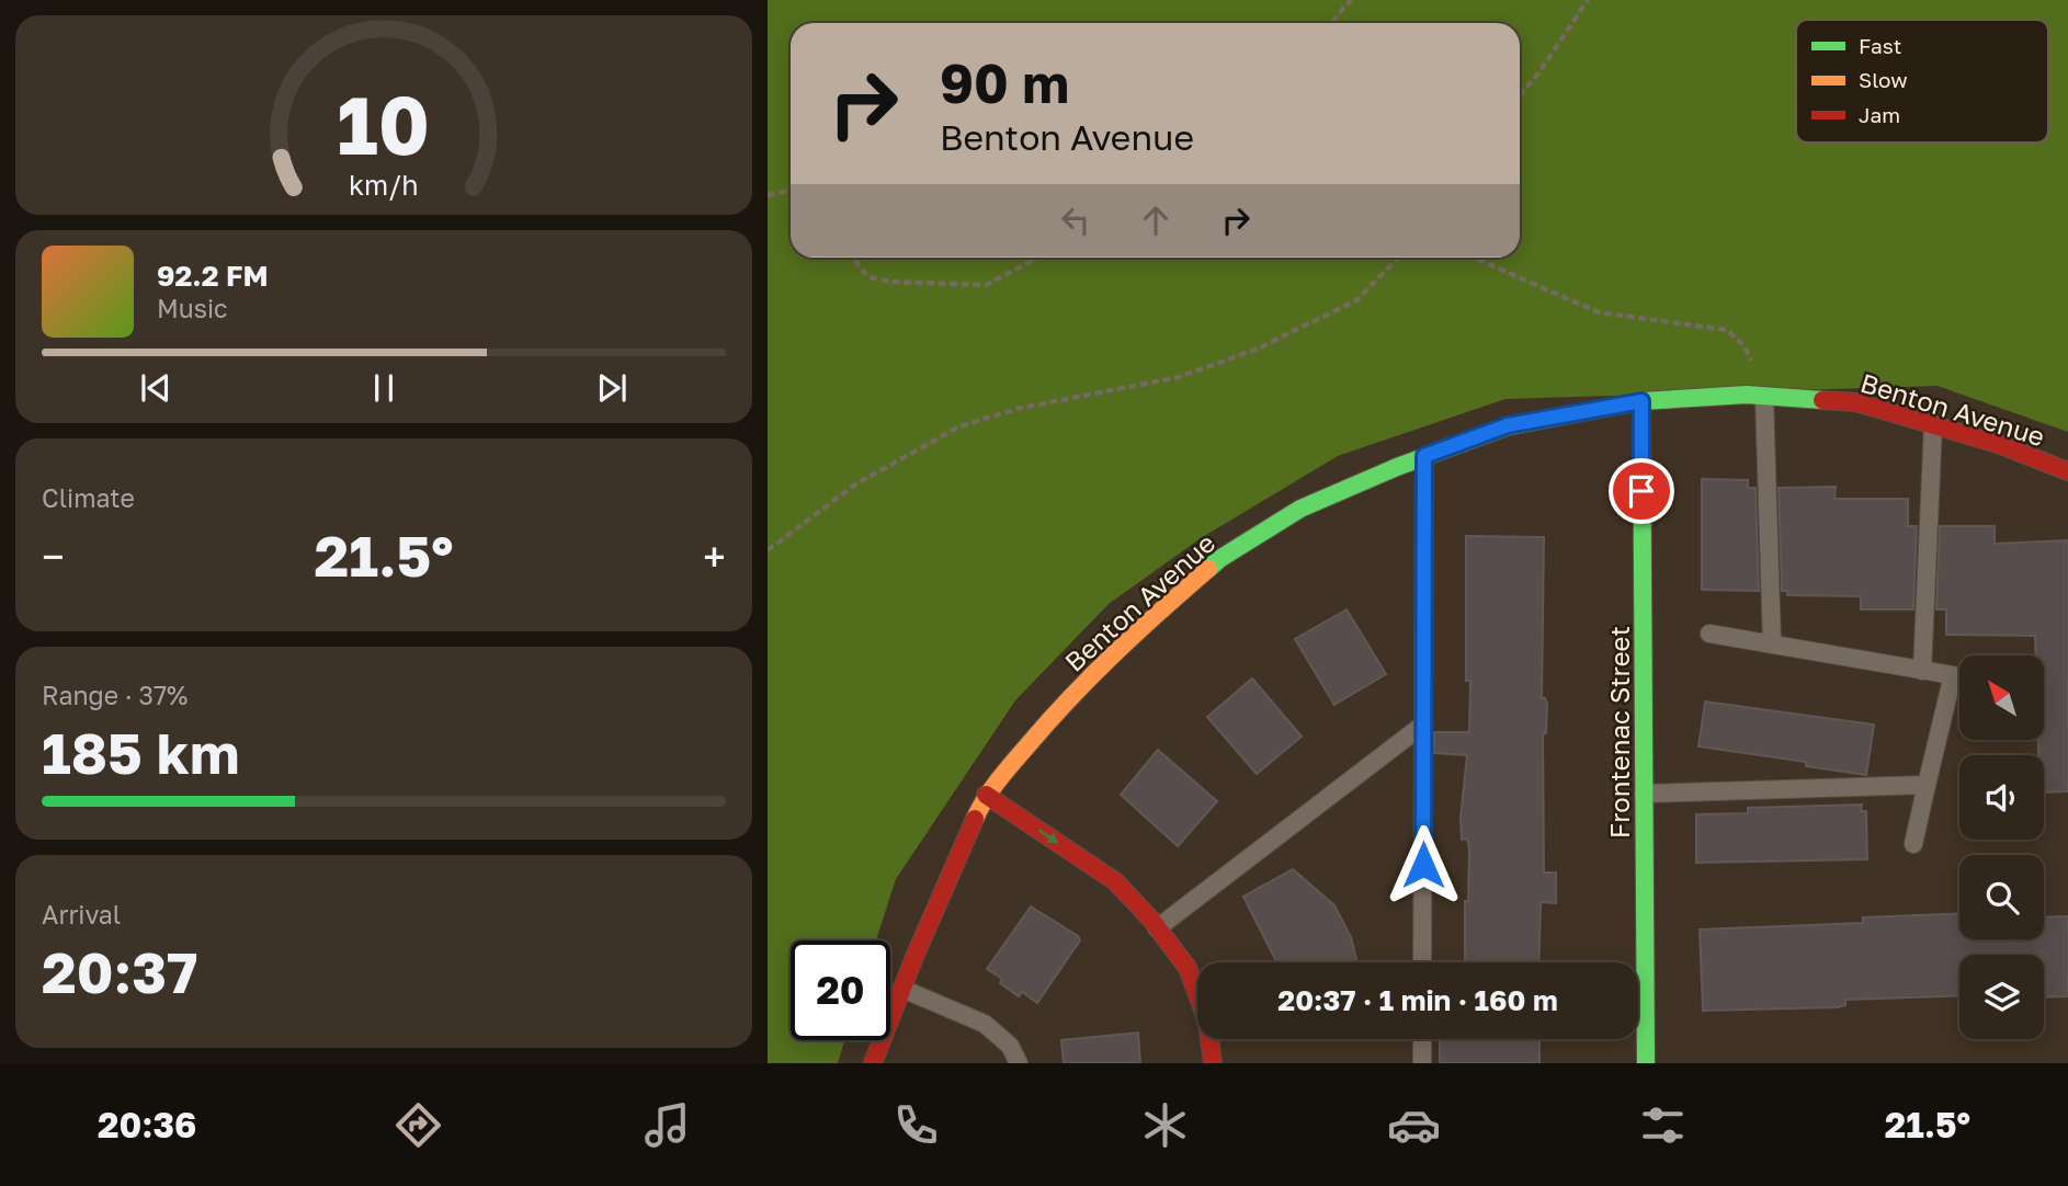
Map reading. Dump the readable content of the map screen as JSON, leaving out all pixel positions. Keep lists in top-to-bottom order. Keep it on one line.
{"streets":{"street":["Benton Avenue","Frontenac Street"]},"crossings":[["Benton Avenue","Frontenac Street"]],"legend":["Fast","Slow","Jam"],"north":"top left","page":{"turn":["90 m","Benton Avenue"],"song":["92.2 FM","Music"],"tile":["Climate",["Range · 37%","185 km"],["Arrival","20:37"]],"heat":["−","21.5°","+"],"limit":"20","trip":"20:37 · 1 min · 160 m","tabs":["20:36","21.5°"],"gauge":["10","km/h"]}}
